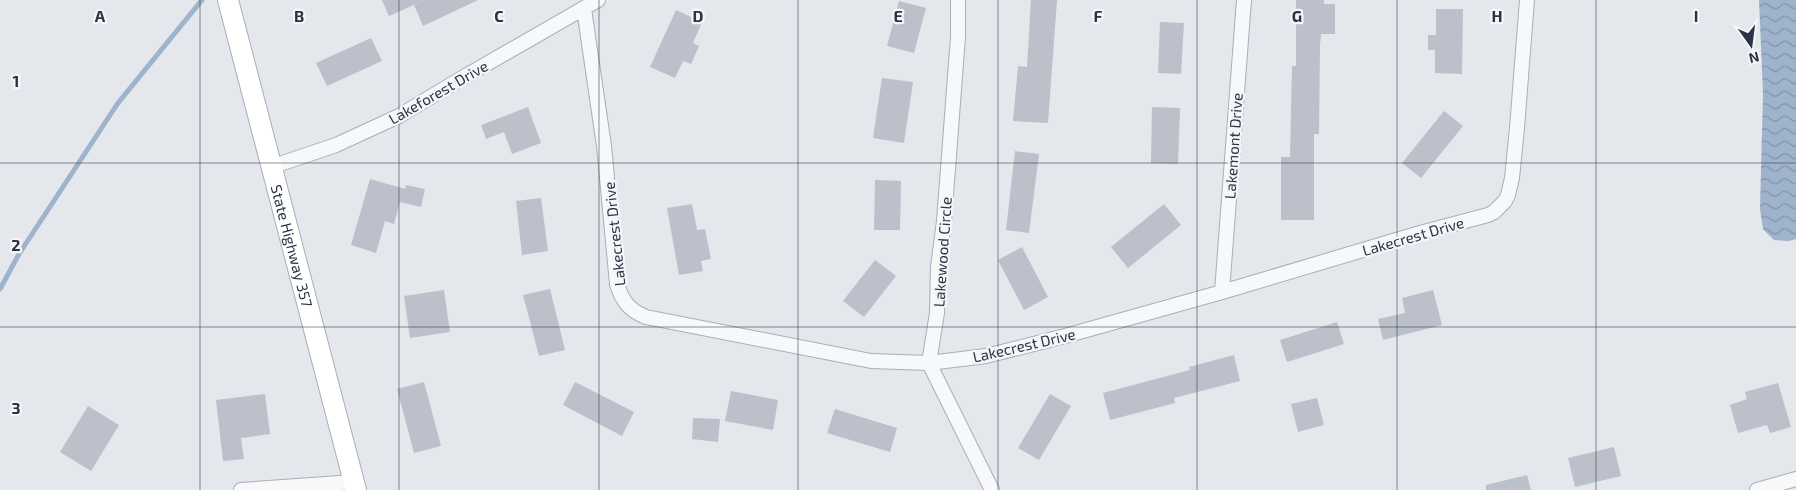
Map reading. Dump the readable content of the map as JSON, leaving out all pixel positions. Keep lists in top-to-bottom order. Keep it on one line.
{"streets":{"main road":["State Highway 357"],"street":["Lakeforest Drive","Lakemont Drive","Lakecrest Drive","Lakewood Circle"]},"crossings":[["Lakeforest Drive","Lakecrest Drive"],["Lakeforest Drive","State Highway 357"],["Lakemont Drive","Lakecrest Drive"],["Lakecrest Drive","Lakewood Circle"]],"north":"bottom","grid":{"columns":["A","B","C","D","E","F","G","H","I"],"rows":["1","2","3"]}}
